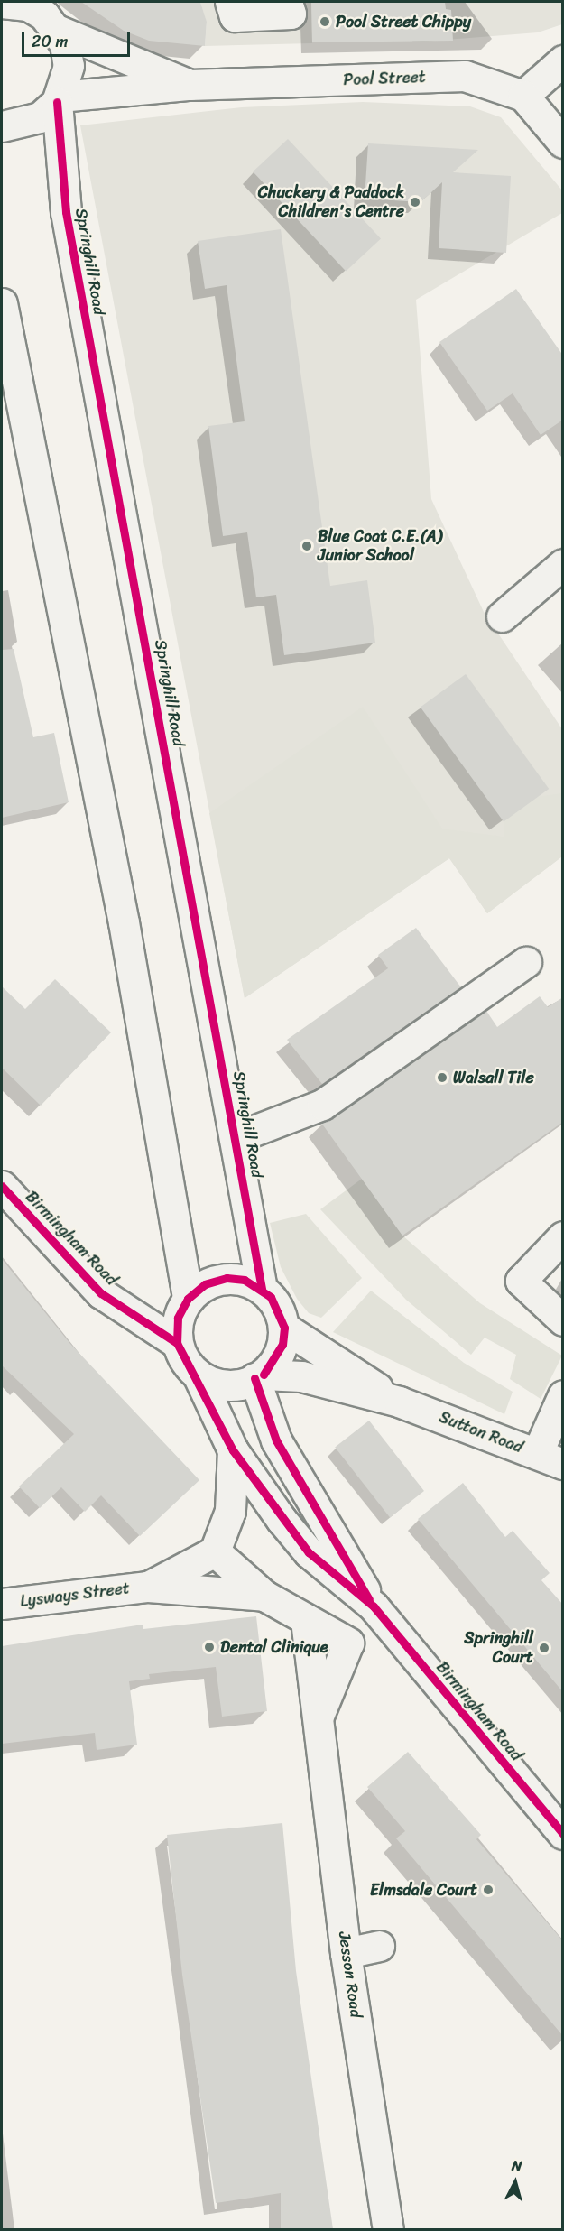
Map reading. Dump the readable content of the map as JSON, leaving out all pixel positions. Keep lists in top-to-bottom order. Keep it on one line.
{"streets":{"street":["Pool Street","Springhill Road","Birmingham Road","Sutton Road","Lysways Street","Jesson Road"]},"crossings":[["Pool Street","Springhill Road"],["Springhill Road","Birmingham Road"],["Springhill Road","Sutton Road"],["Birmingham Road","Sutton Road"],["Lysways Street","Jesson Road"]],"places":["Pool Street Chippy","Chuckery & Paddock Children's Centre","Blue Coat C.E.(A) Junior School","Walsall Tile","Dental Clinique","Springhill Court","Elmsdale Court"],"scale_bar":"20 m","north":"top"}
